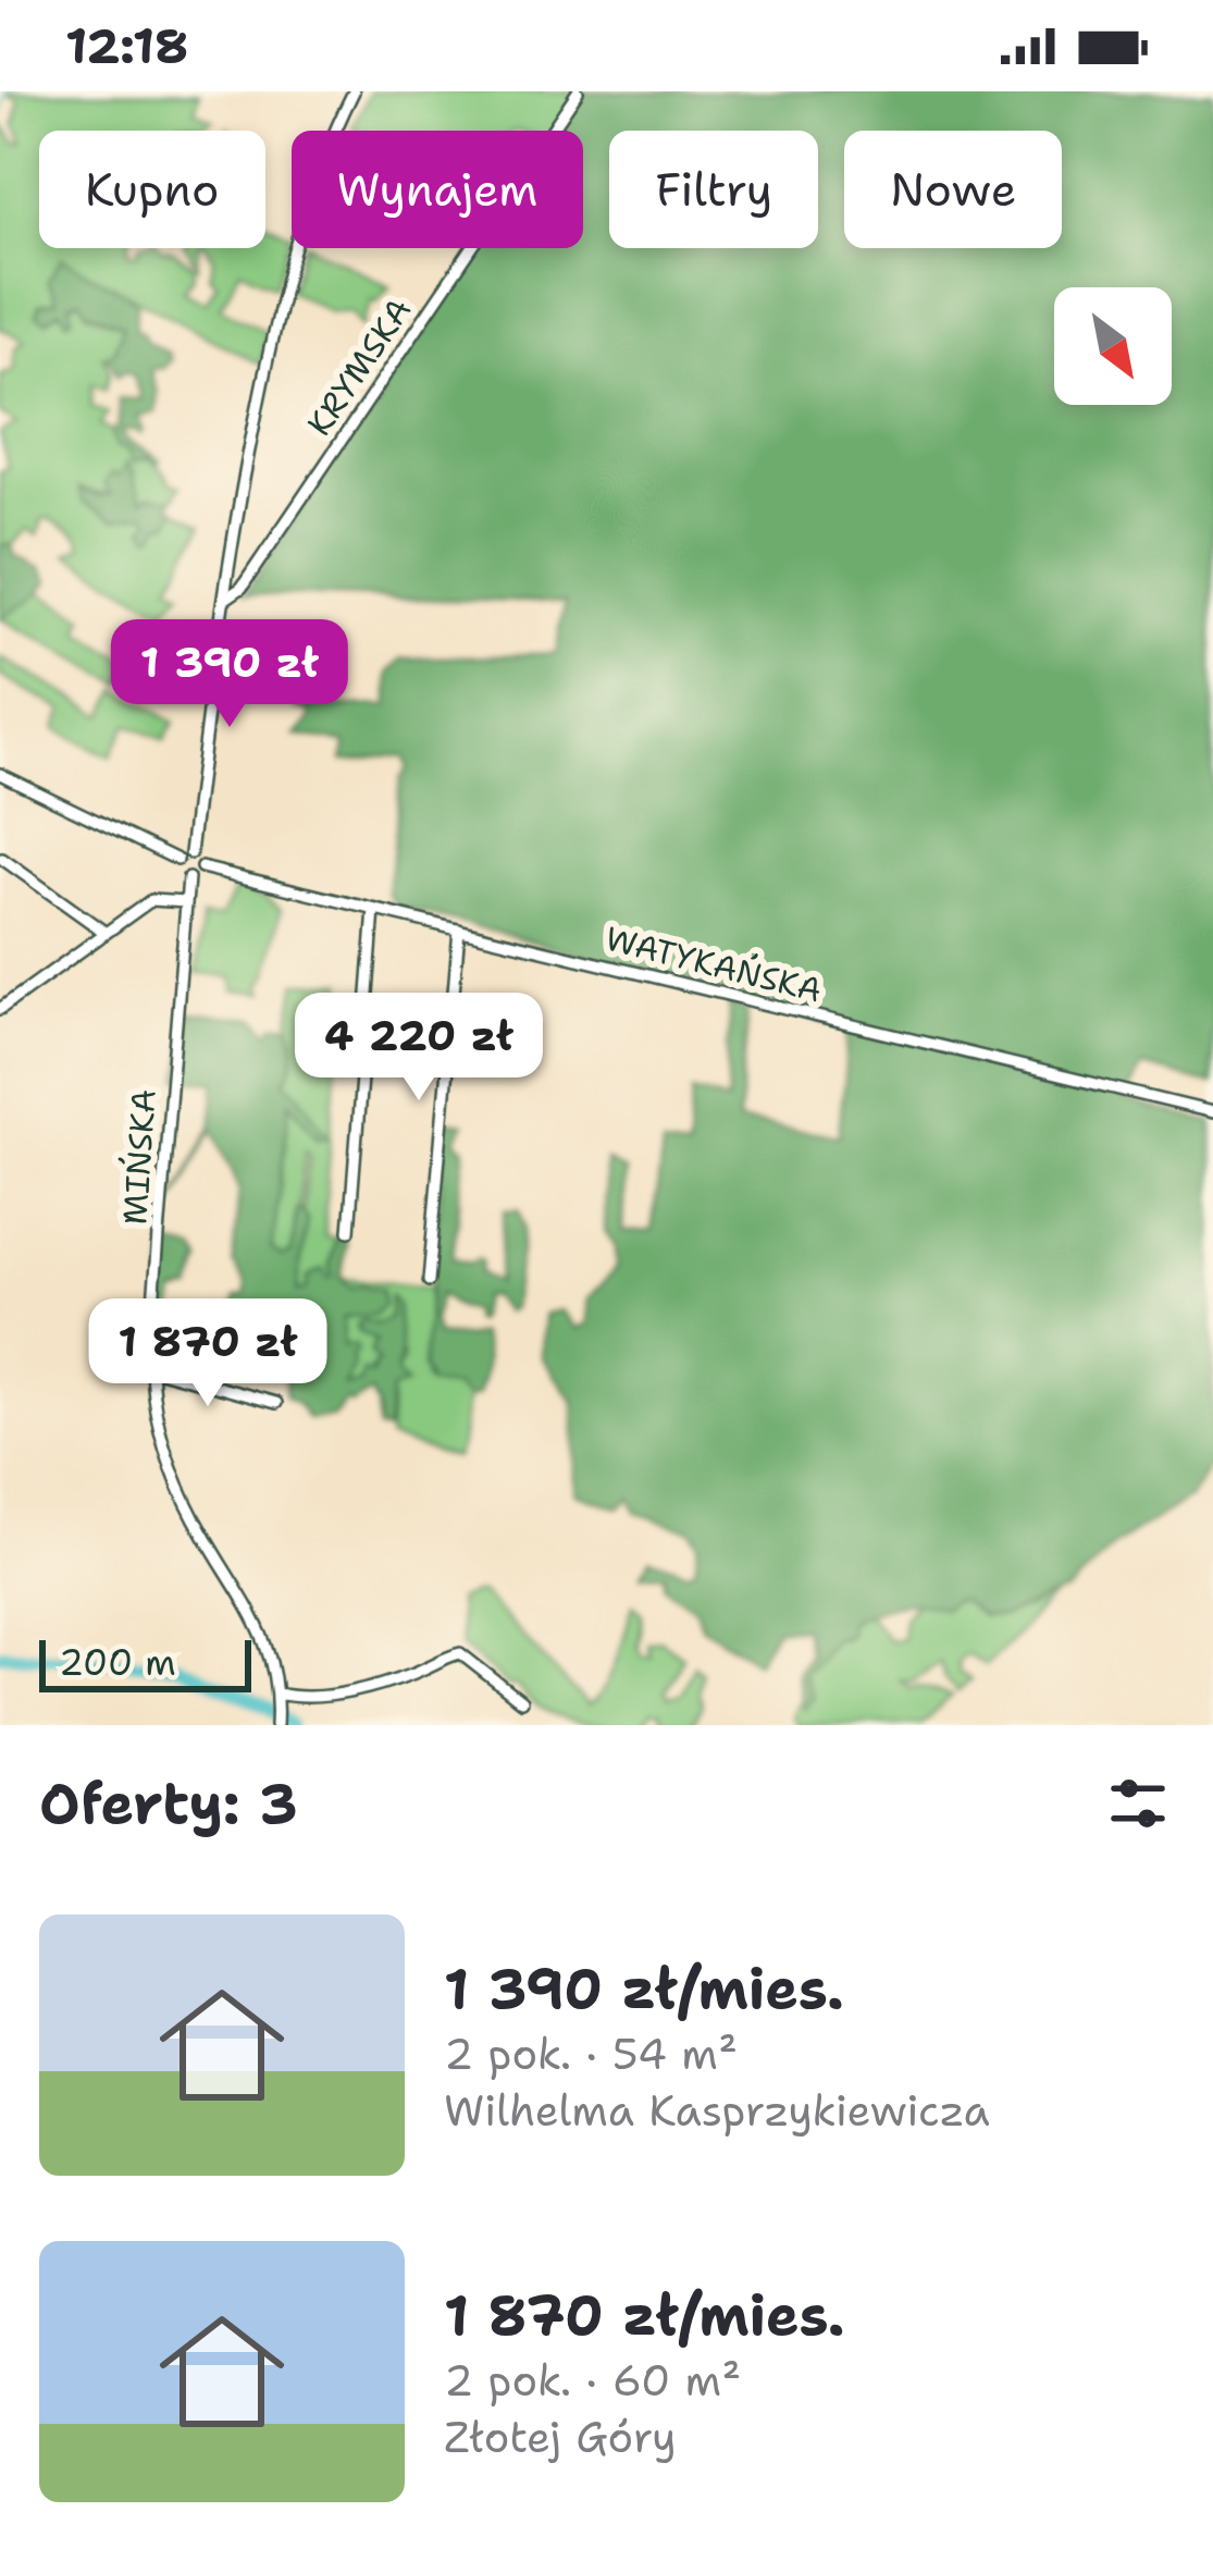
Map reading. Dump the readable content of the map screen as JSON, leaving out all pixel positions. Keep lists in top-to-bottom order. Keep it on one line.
{"streets":{"street":["KRYMSKA","WATYKAŃSKA","MIŃSKA"]},"crossings":[["WATYKAŃSKA","MIŃSKA"]],"scale_bar":"200 m","north":"bottom right","page":{"status":"12:18","chip":["Kupno","Wynajem","Filtry","Nowe"],"price":["1 390 zł","4 220 zł","1 870 zł"],"scale":"200 m","heading":"Oferty: 3","list":[{"name":"1 390 zł/mies.","note":"2 pok. · 54 m² · Wilhelma Kasprzykiewicza"},{"name":"1 870 zł/mies.","note":"2 pok. · 60 m² · Złotej Góry"}]}}
